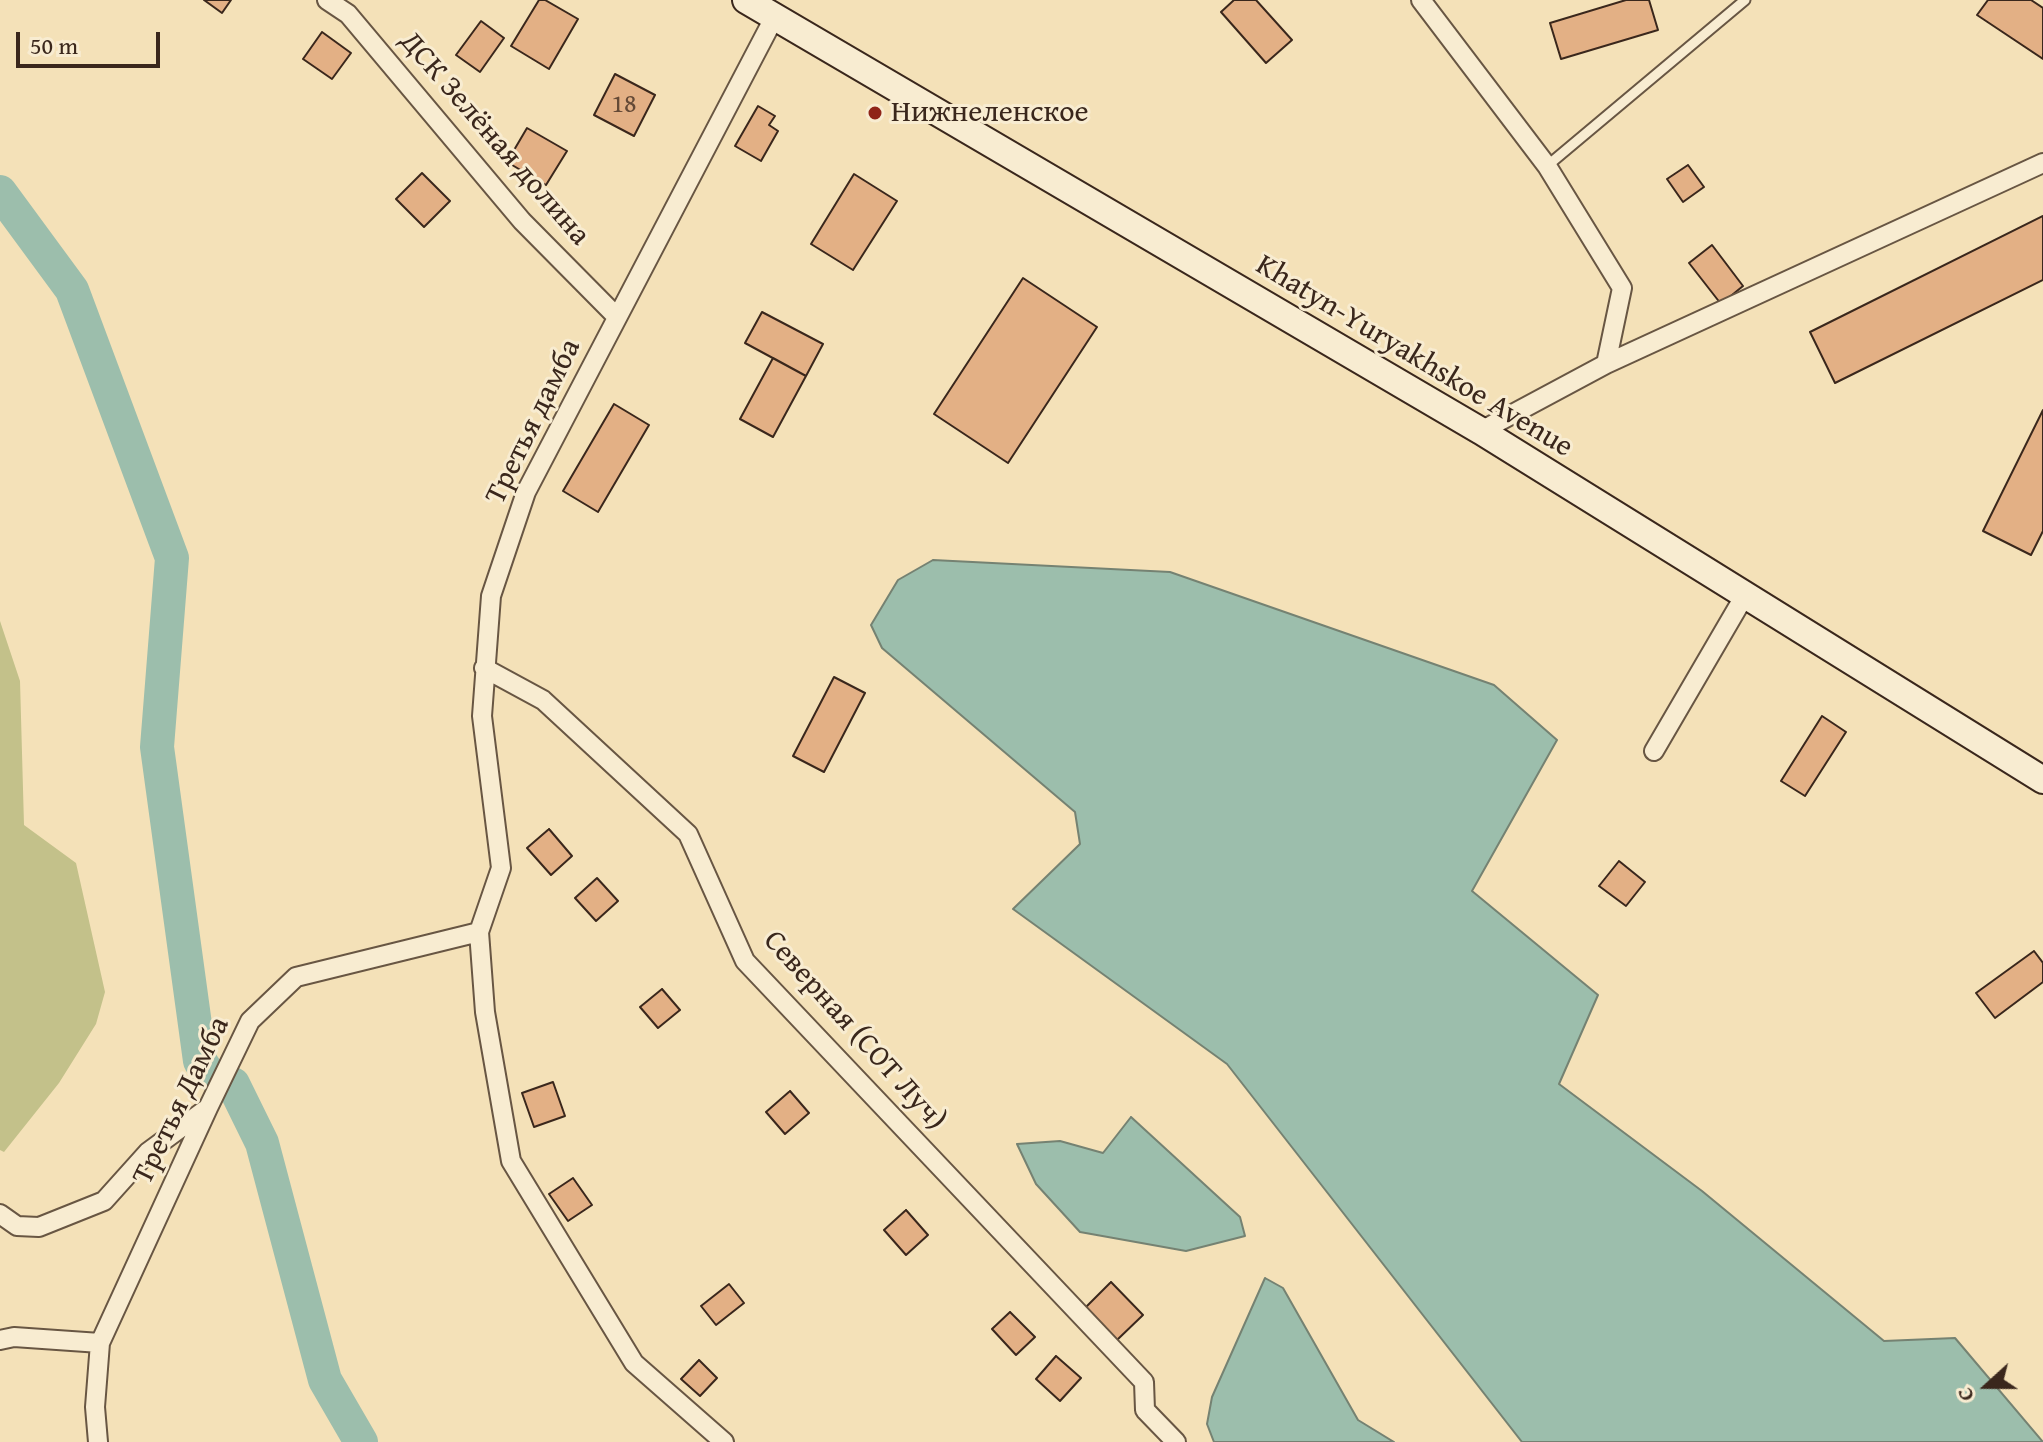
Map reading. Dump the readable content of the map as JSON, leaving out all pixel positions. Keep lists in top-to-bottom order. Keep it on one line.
{"streets":{"main road":["Khatyn-Yuryakhskoe Avenue"],"street":["ДСК Зелёная долина","Третья дамба","Северная (СОТ Луч)","Третья Дамба"]},"crossings":[["ДСК Зелёная долина","Третья дамба"],["Khatyn-Yuryakhskoe Avenue","Третья дамба"],["Третья дамба","Северная (СОТ Луч)"],["Третья дамба","Третья Дамба"]],"places":["Нижнеленское"],"house_numbers":["18"],"scale_bar":"50 m","north":"left"}
